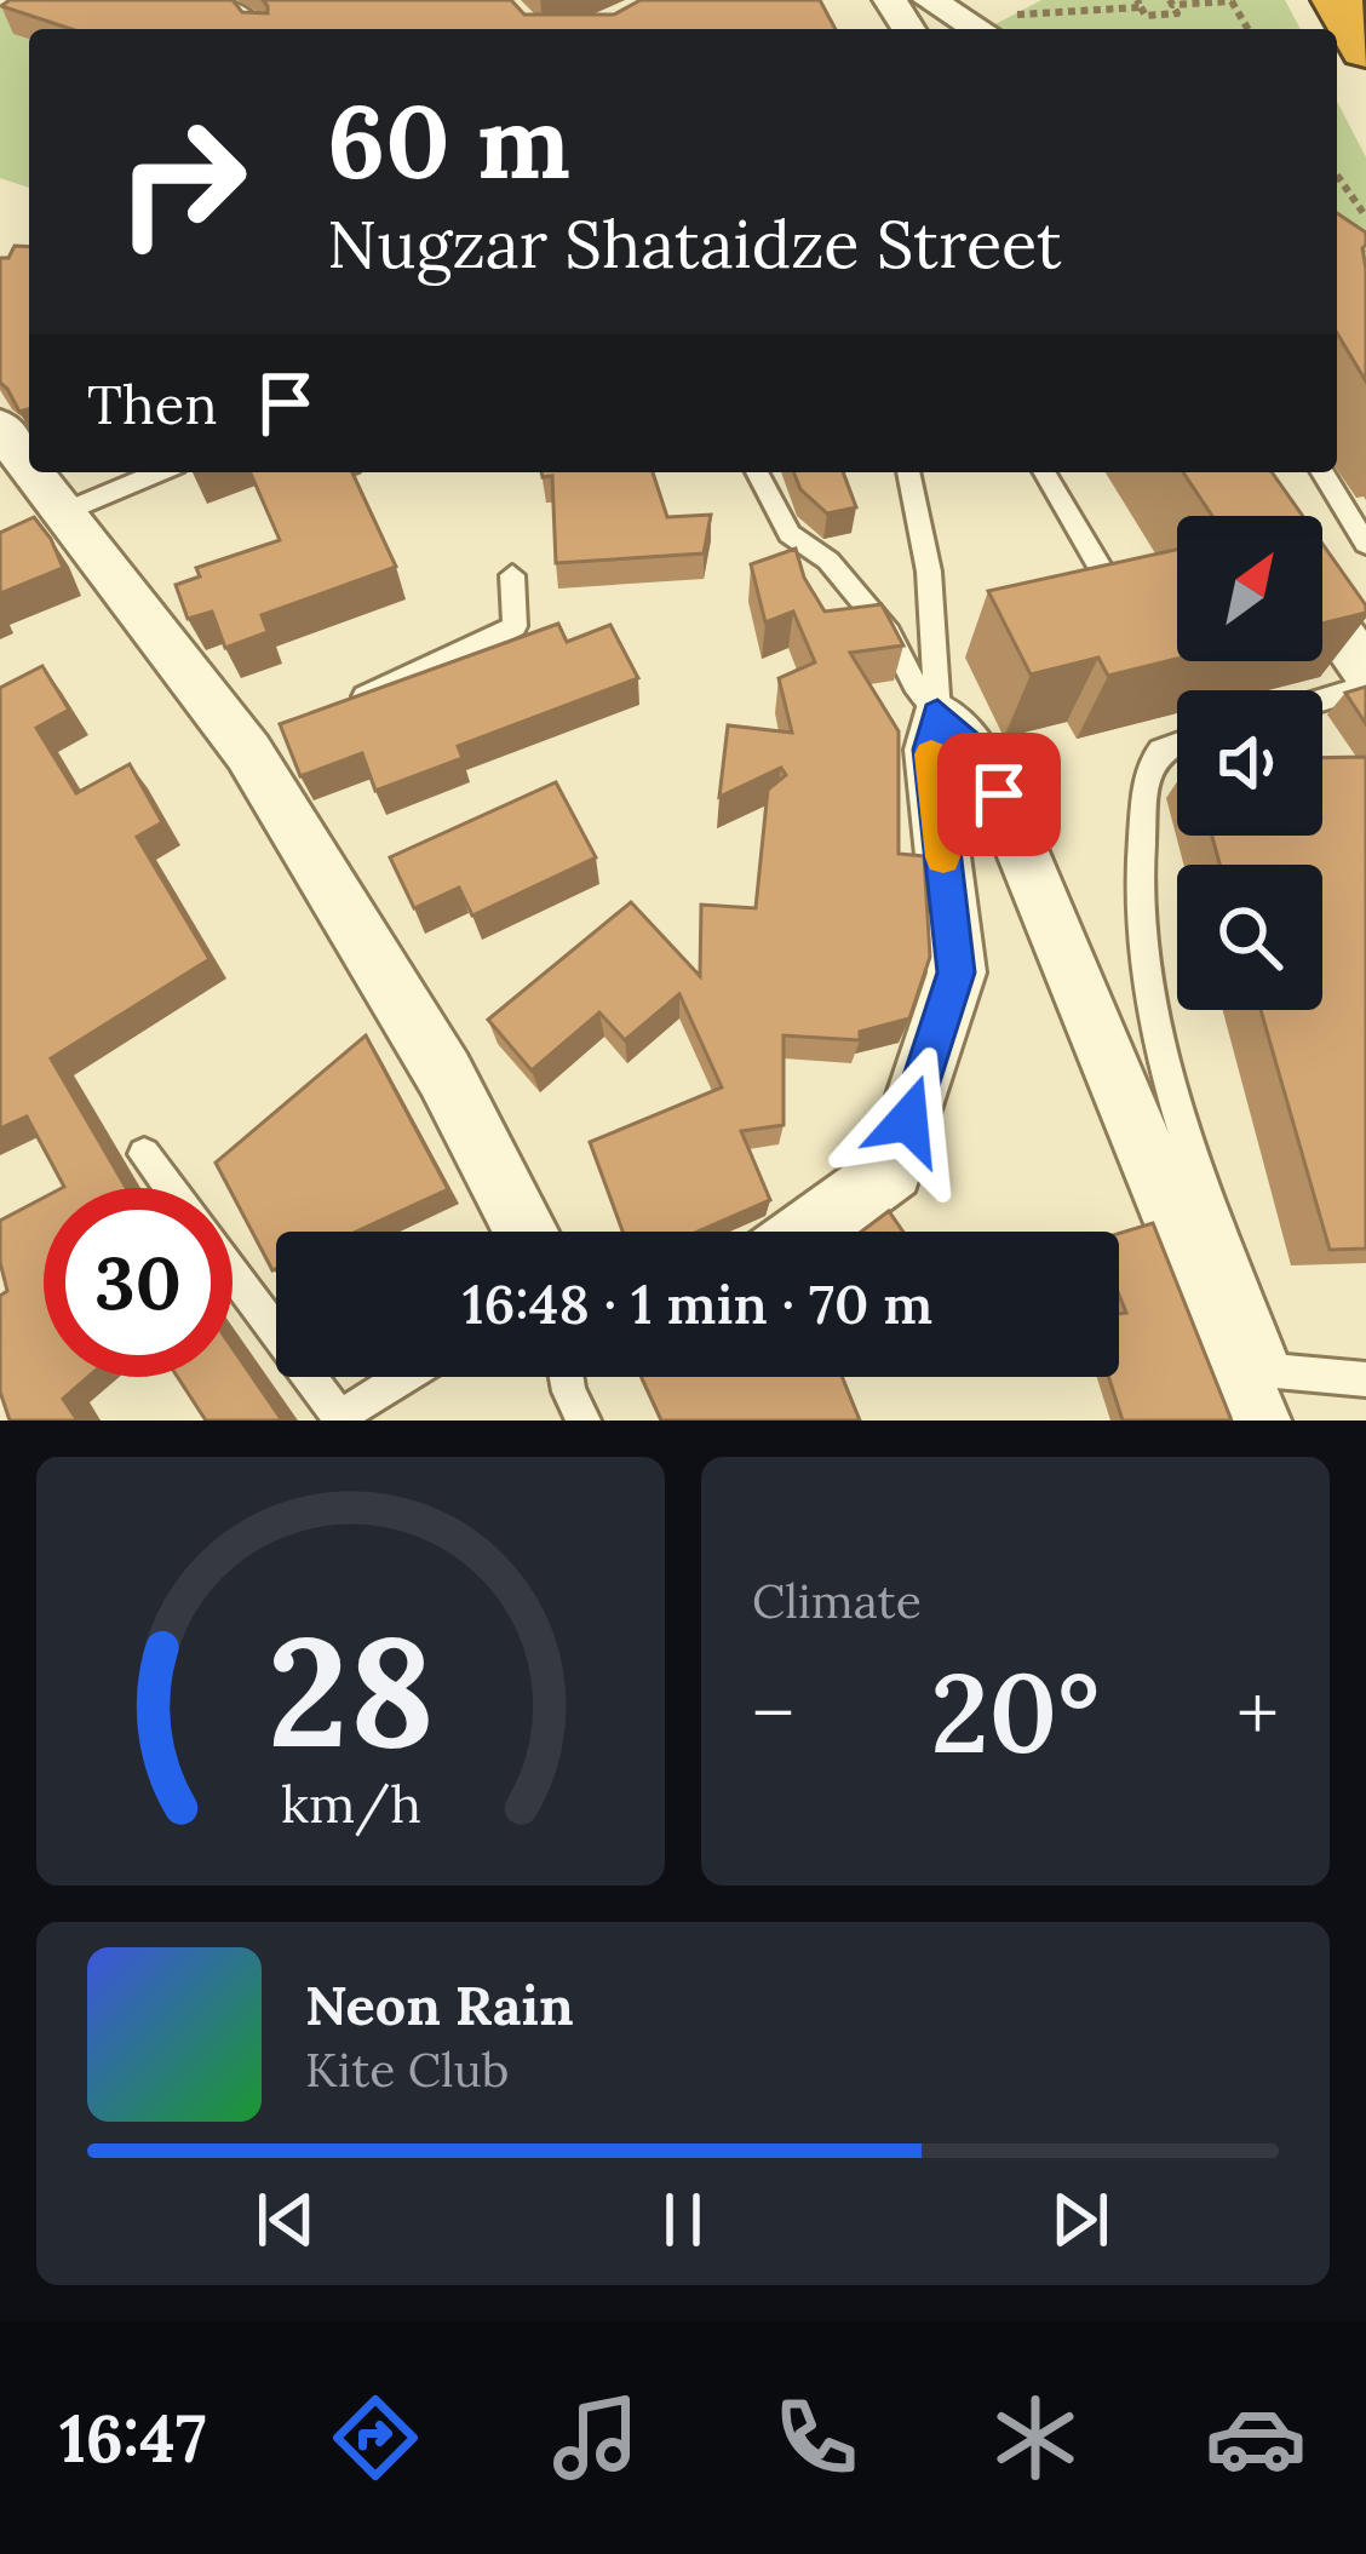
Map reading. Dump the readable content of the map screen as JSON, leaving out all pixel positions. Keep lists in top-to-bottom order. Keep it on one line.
{"north":"top right","page":{"turn":["60 m","Nugzar Shataidze Street"],"then":"Then","limit":"30","trip":"16:48 · 1 min · 70 m","tile":"Climate","heat":["−","20°","+"],"song":["Neon Rain","Kite Club"],"tabs":"16:47","gauge":["28","km/h"]}}
